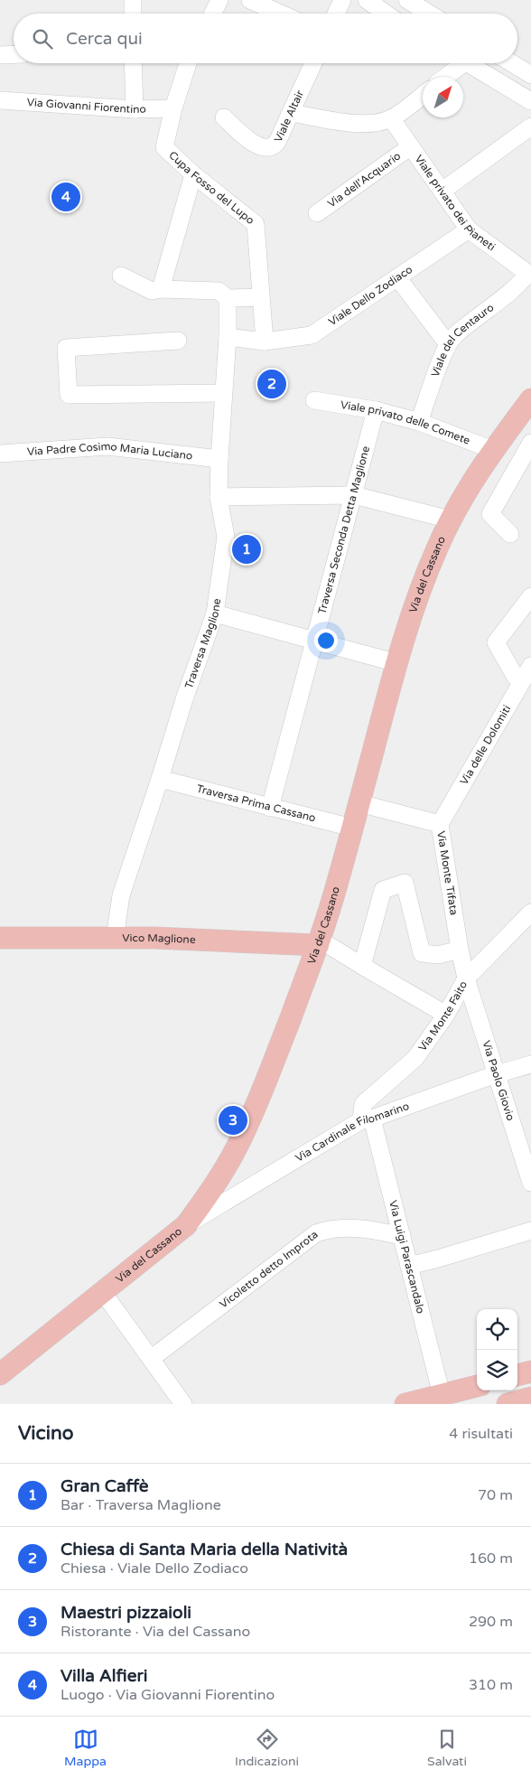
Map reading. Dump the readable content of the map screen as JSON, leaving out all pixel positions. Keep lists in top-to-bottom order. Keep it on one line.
{"streets":{"main road":["Via del Cassano","Vico Maglione"],"street":["Via Giovanni Fiorentino","Viale Altair","Via dell'Acquario","Cupa Fosso del Lupo","Viale privato dei Pianeti","Viale Dello Zodiaco","Viale del Centauro","Viale privato delle Comete","Via Padre Cosimo Maria Luciano","Traversa Seconda Detta Maglione","Traversa Maglione","Via delle Dolomiti","Traversa Prima Cassano","Via Monte Tifata","Via Monte Faito","Via Paolo Giovio","Via Cardinale Filomarino","Via Luigi Parascandalo","Vicoletto detto Improta"]},"crossings":[["Via Giovanni Fiorentino","Cupa Fosso del Lupo"],["Via dell'Acquario","Viale privato dei Pianeti"],["Cupa Fosso del Lupo","Viale Dello Zodiaco"],["Viale privato dei Pianeti","Viale Dello Zodiaco"],["Viale privato dei Pianeti","Viale del Centauro"],["Viale Dello Zodiaco","Traversa Maglione"],["Viale del Centauro","Viale privato delle Comete"],["Viale privato delle Comete","Traversa Seconda Detta Maglione"],["Viale privato delle Comete","Via del Cassano"],["Via Padre Cosimo Maria Luciano","Traversa Maglione"],["Traversa Seconda Detta Maglione","Traversa Prima Cassano"],["Via del Cassano","Traversa Prima Cassano"],["Via del Cassano","Via Monte Tifata"],["Via del Cassano","Vico Maglione"],["Via del Cassano","Via Cardinale Filomarino"],["Traversa Maglione","Traversa Prima Cassano"],["Traversa Maglione","Vico Maglione"],["Via delle Dolomiti","Via Monte Tifata"],["Via Monte Tifata","Via Monte Faito"],["Via Monte Tifata","Via Paolo Giovio"],["Via Monte Faito","Via Paolo Giovio"],["Via Monte Faito","Via Cardinale Filomarino"],["Via Monte Faito","Via Luigi Parascandalo"],["Via Paolo Giovio","Via Cardinale Filomarino"],["Via Cardinale Filomarino","Via Luigi Parascandalo"],["Via Luigi Parascandalo","Vicoletto detto Improta"]],"north":"top right","page":{"search":"Cerca qui","pins":["4","2","1","3"],"heading":["Vicino","4 risultati"],"list":[{"mark":"1","name":"Gran Caffè","note":"Bar · Traversa Maglione","value":"70 m"},{"mark":"2","name":"Chiesa di Santa Maria della Natività","note":"Chiesa · Viale Dello Zodiaco","value":"160 m"},{"mark":"3","name":"Maestri pizzaioli","note":"Ristorante · Via del Cassano","value":"290 m"},{"mark":"4","name":"Villa Alfieri","note":"Luogo · Via Giovanni Fiorentino","value":"310 m"}],"nav":["Mappa","Indicazioni","Salvati"]}}
